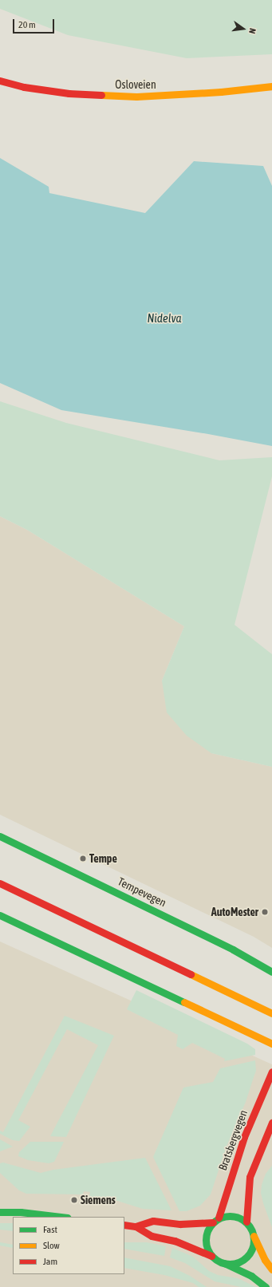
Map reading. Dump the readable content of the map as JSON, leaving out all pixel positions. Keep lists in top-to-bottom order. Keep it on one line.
{"streets":{"main road":["Osloveien","Tempevegen","Bratsbergvegen"]},"water":["Nidelva"],"places":["Tempe","AutoMester","Siemens"],"legend":["Fast","Slow","Jam"],"scale_bar":"20 m","north":"right"}
